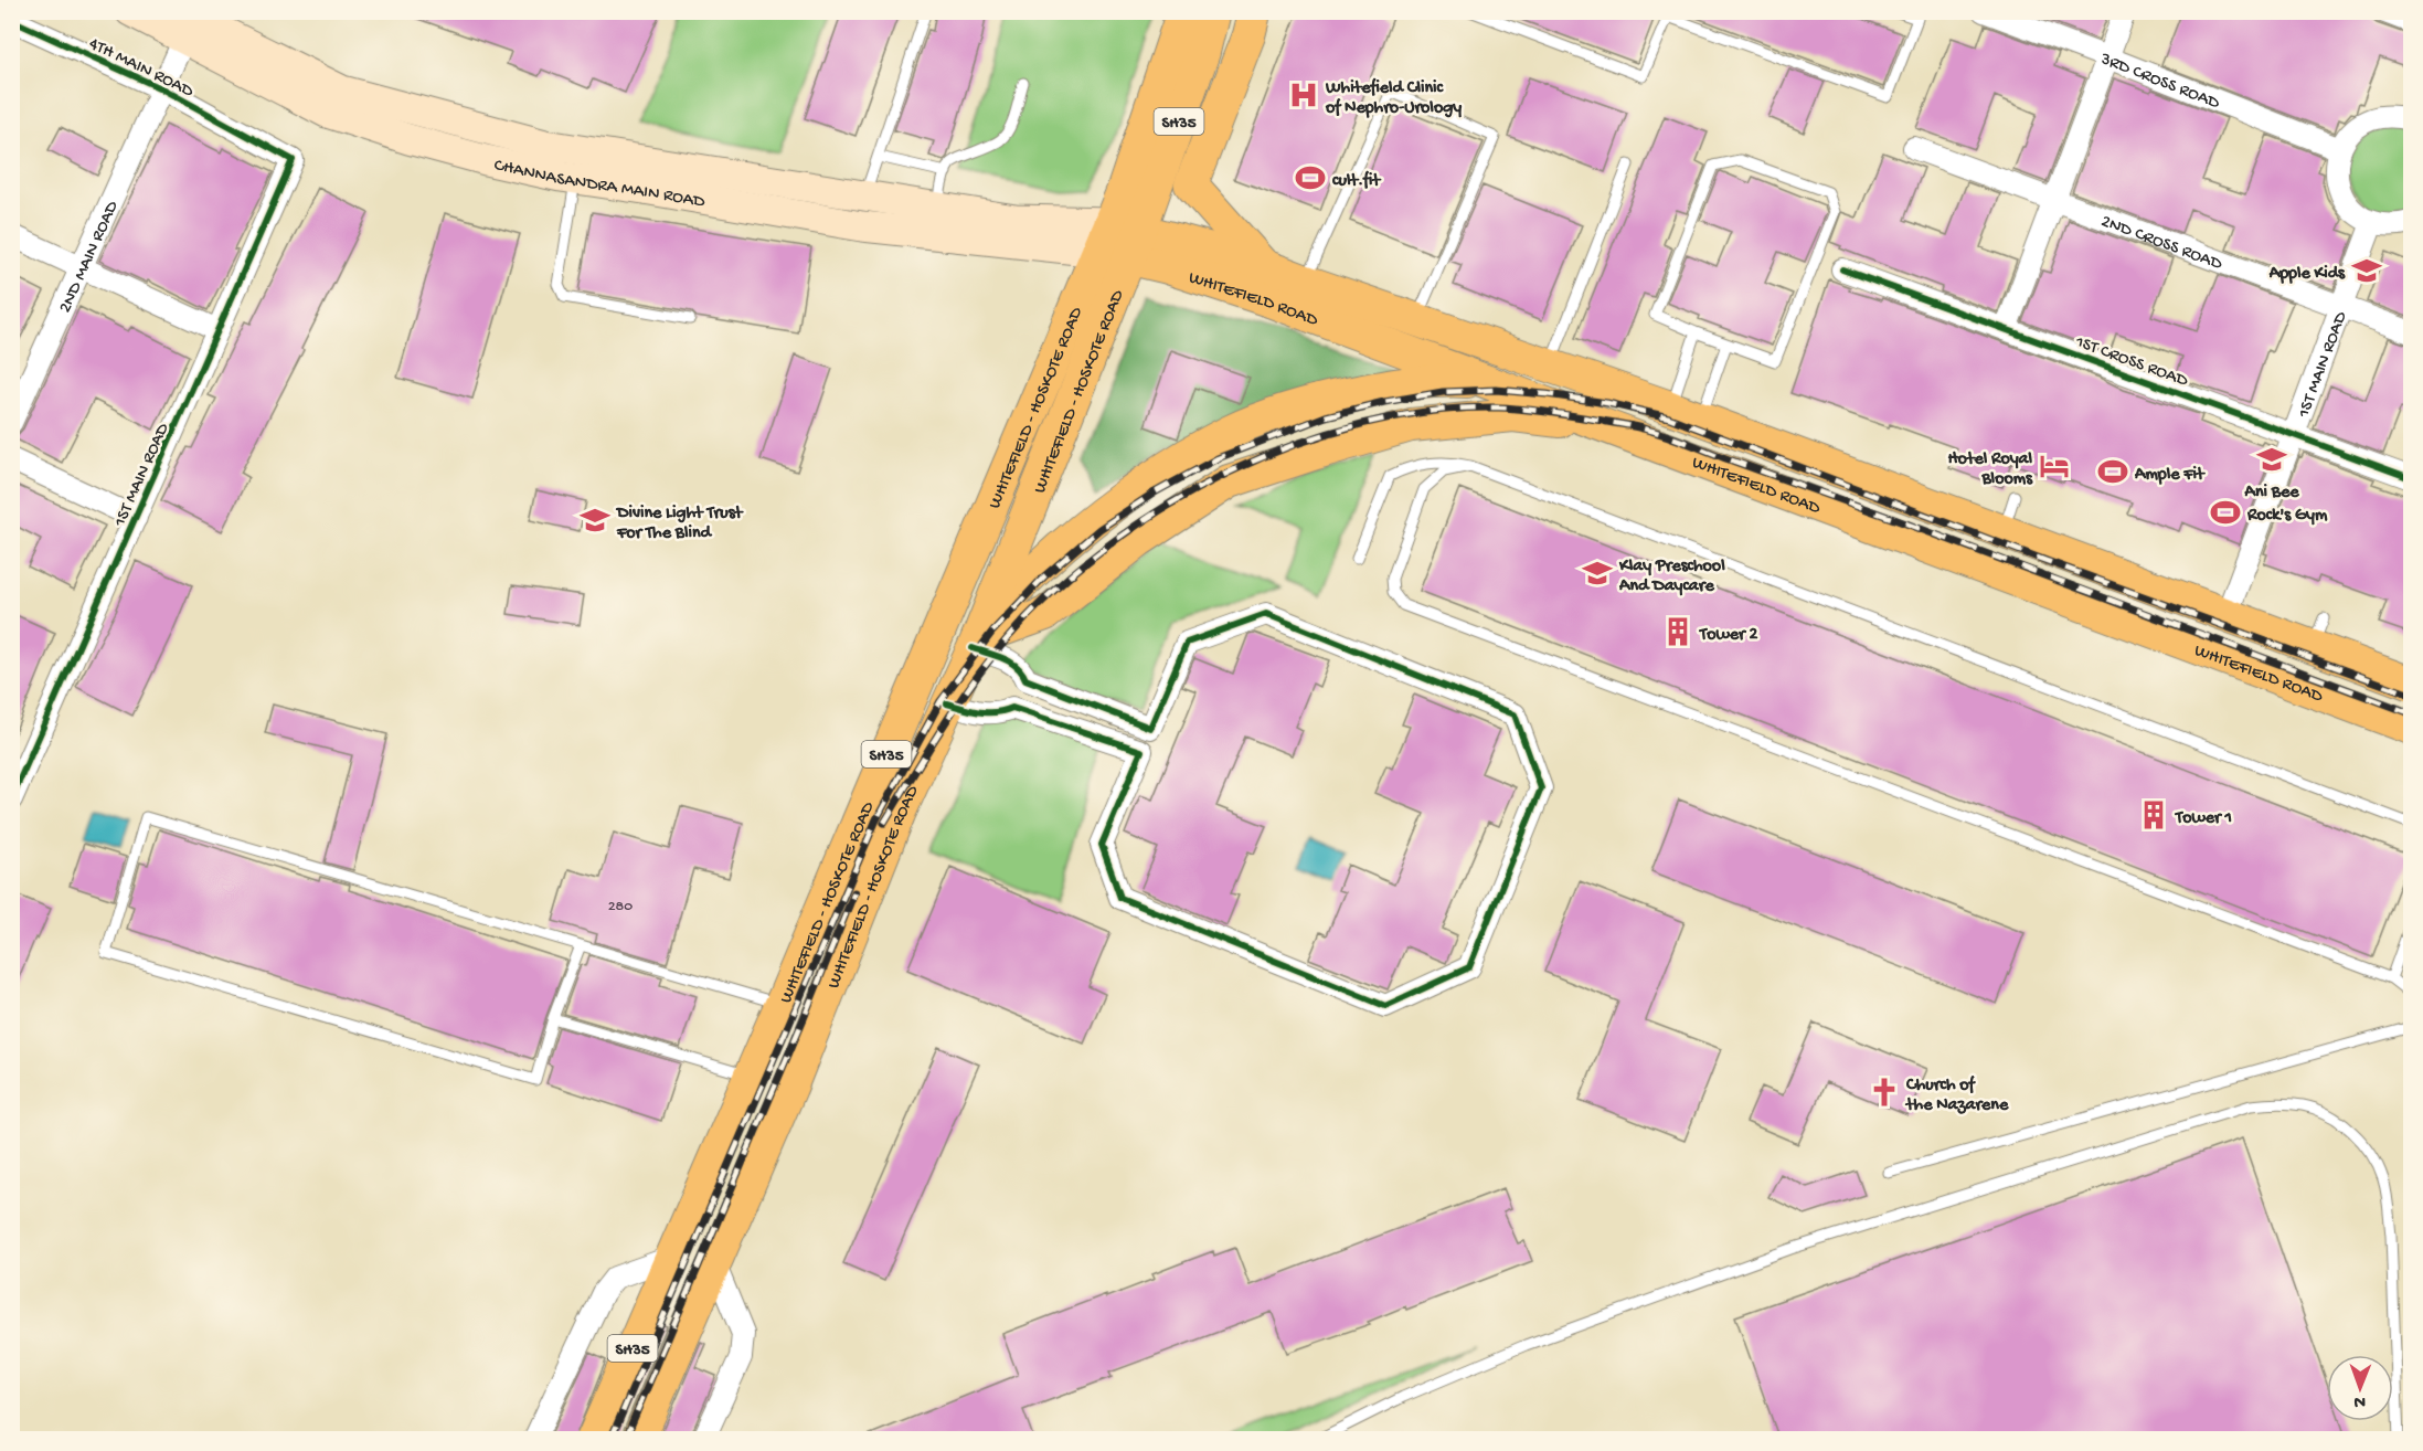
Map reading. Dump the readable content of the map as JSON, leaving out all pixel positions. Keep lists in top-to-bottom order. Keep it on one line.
{"streets":{"main road":["SH35","CHANNASANDRA MAIN ROAD","WHITEFIELD ROAD","WHITEFIELD - HOSKOTE ROAD"],"street":["4TH MAIN ROAD","3RD CROSS ROAD","2ND CROSS ROAD","2ND MAIN ROAD","1ST CROSS ROAD","1ST MAIN ROAD"]},"crossings":[["4TH MAIN ROAD","2ND MAIN ROAD"],["4TH MAIN ROAD","1ST MAIN ROAD"],["SH35","CHANNASANDRA MAIN ROAD"],["SH35","WHITEFIELD ROAD"],["SH35","WHITEFIELD - HOSKOTE ROAD"],["CHANNASANDRA MAIN ROAD","2ND MAIN ROAD"],["CHANNASANDRA MAIN ROAD","WHITEFIELD ROAD"],["CHANNASANDRA MAIN ROAD","WHITEFIELD - HOSKOTE ROAD"],["2ND CROSS ROAD","1ST MAIN ROAD"],["WHITEFIELD ROAD","1ST MAIN ROAD"],["WHITEFIELD ROAD","WHITEFIELD - HOSKOTE ROAD"],["1ST CROSS ROAD","1ST MAIN ROAD"]],"places":{"hospital":["Whitefield Clinic of Nephro-Urology"],"sports":["cult.fit","Ample Fit","Rock's Gym"],"school or university":["Apple Kids","Ani Bee","Divine Light Trust For The Blind","Klay Preschool And Daycare"],"hotel":["Hotel Royal Blooms"],"building":["Tower 2","Tower 1"],"church":["Church of the Nazarene"]},"house_numbers":["280"],"north":"bottom"}
